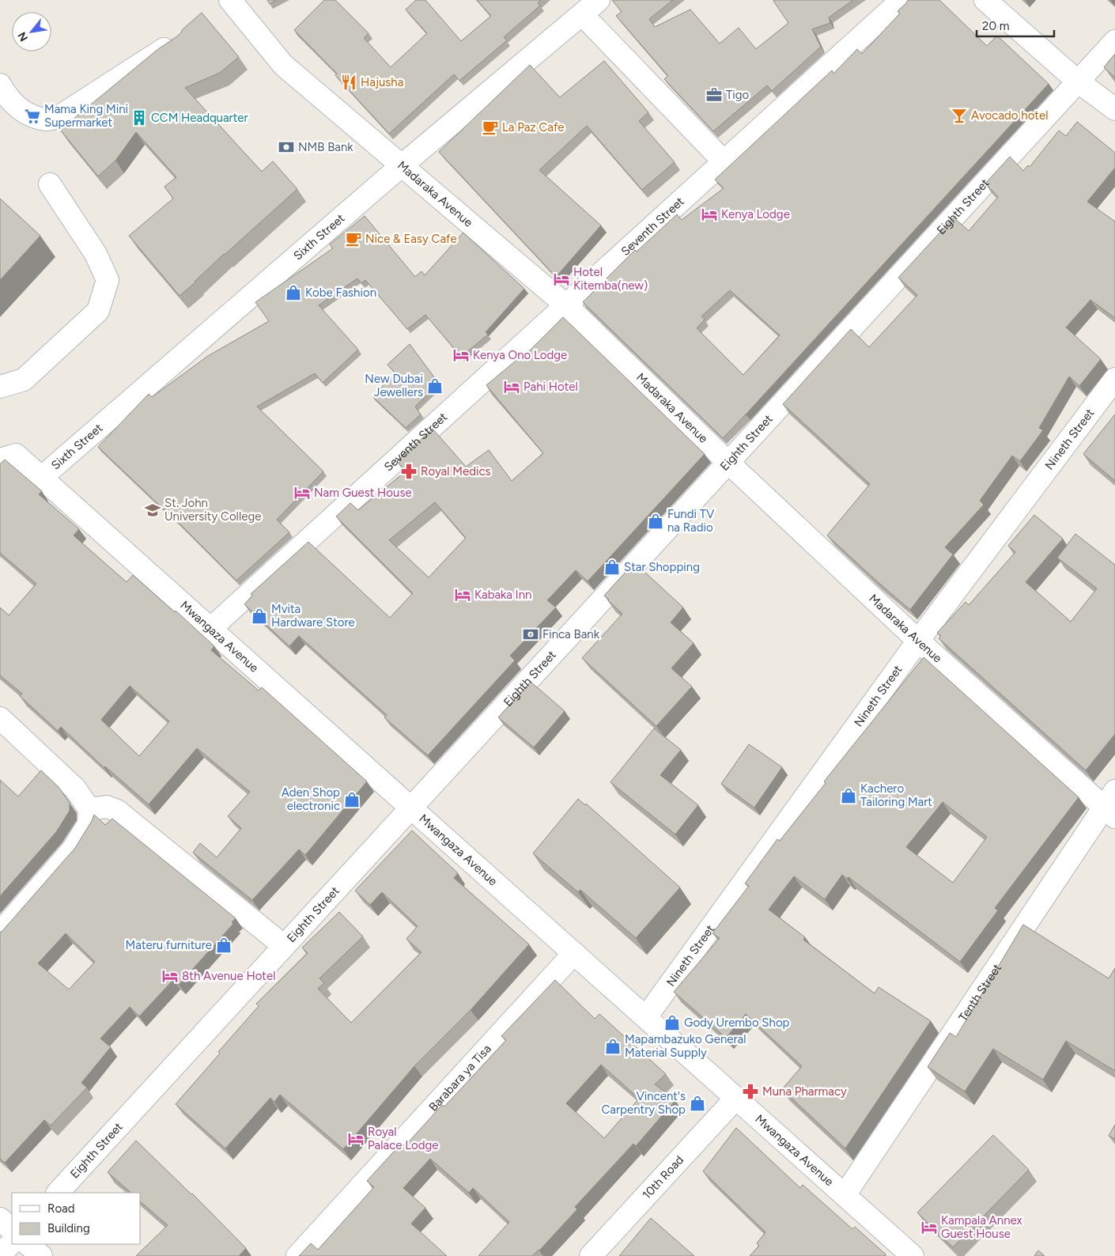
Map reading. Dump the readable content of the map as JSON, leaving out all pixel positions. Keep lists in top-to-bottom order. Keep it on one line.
{"streets":{"street":["Madaraka Avenue","Eighth Street","Seventh Street","Sixth Street","Nineth Street","Mwangaza Avenue","Tenth Street","Barabara ya Tisa","10th Road"]},"crossings":[["Madaraka Avenue","Eighth Street"],["Madaraka Avenue","Seventh Street"],["Madaraka Avenue","Sixth Street"],["Madaraka Avenue","Nineth Street"],["Madaraka Avenue","Tenth Street"],["Eighth Street","Mwangaza Avenue"],["Seventh Street","Mwangaza Avenue"],["Sixth Street","Mwangaza Avenue"],["Nineth Street","Mwangaza Avenue"],["Mwangaza Avenue","Tenth Street"],["Mwangaza Avenue","Barabara ya Tisa"],["Mwangaza Avenue","10th Road"]],"places":{"restaurant":["Hajusha"],"office":["Tigo"],"bar":["Avocado hotel"],"supermarket":["Mama King Mini Supermarket"],"building":["CCM Headquarter"],"cafe":["La Paz Cafe","Nice & Easy Cafe"],"bank":["NMB Bank","Finca Bank"],"hotel":["Kenya Lodge","Hotel Kitemba(new)","Kenya Ono Lodge","Pahi Hotel","Nam Guest House","Kabaka Inn","8th Avenue Hotel","Royal Palace Lodge","Kampala Annex Guest House"],"shop":["Kobe Fashion","New Dubai Jewellers","Fundi TV na Radio","Star Shopping","Mvita Hardware Store","Kachero Tailoring Mart","Aden Shop electronic","Materu furniture","Gody Urembo Shop","Mapambazuko General Material Supply","Vincent's Carpentry Shop"],"pharmacy":["Royal Medics","Muna Pharmacy"],"school or university":["St. John University College"]},"legend":["Road","Building"],"scale_bar":"20 m","north":"bottom left"}
